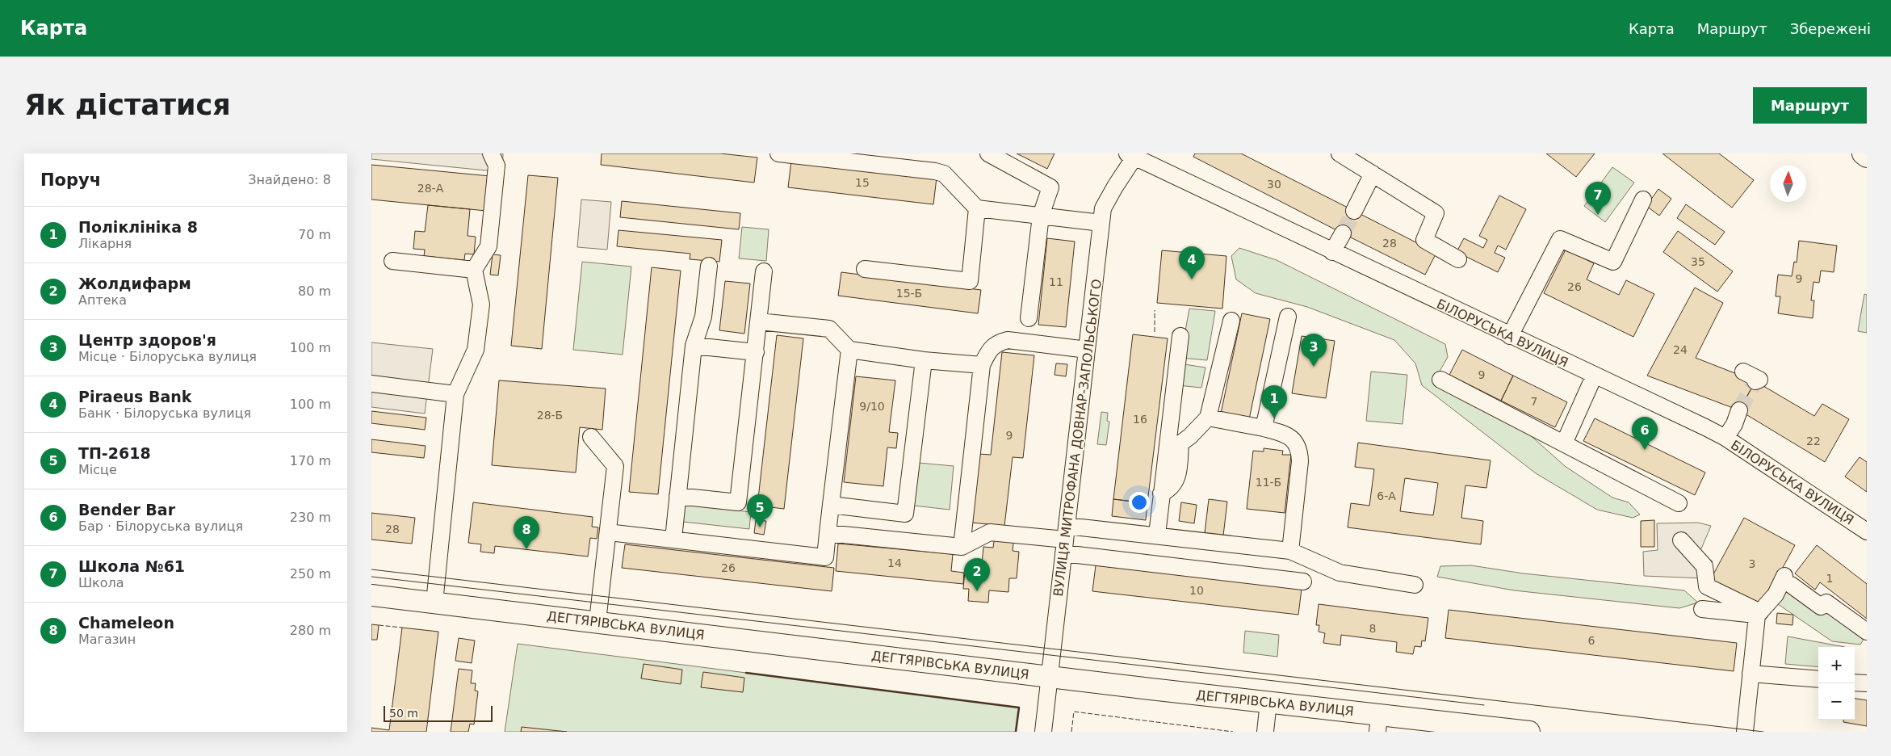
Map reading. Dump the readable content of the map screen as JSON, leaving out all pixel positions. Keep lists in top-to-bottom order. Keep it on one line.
{"streets":{"main road":["ДЕГТЯРІВСЬКА ВУЛИЦЯ"],"street":["БІЛОРУСЬКА ВУЛИЦЯ","ВУЛИЦЯ МИТРОФАНА ДОВНАР-ЗАПОЛЬСЬКОГО"]},"crossings":[["БІЛОРУСЬКА ВУЛИЦЯ","ВУЛИЦЯ МИТРОФАНА ДОВНАР-ЗАПОЛЬСЬКОГО"],["ВУЛИЦЯ МИТРОФАНА ДОВНАР-ЗАПОЛЬСЬКОГО","ДЕГТЯРІВСЬКА ВУЛИЦЯ"]],"house_numbers":["15","30","28-А","28","35","9","11","26","15-Б","24","9","7","9/10","28-Б","16","9","22","11-Б","6-А","28","14","3","26","1","10","8","6"],"scale_bar":"50 m","north":"top","page":{"header":"Карта","nav":["Карта","Маршрут","Збережені"],"buttons":"Маршрут","title":"Як дістатися","heading":["Поруч","Знайдено: 8"],"pins":["7","4","3","1","6","5","8","2"],"list":[{"mark":"1","name":"Поліклініка 8","note":"Лікарня","value":"70 m"},{"mark":"2","name":"Жолдифарм","note":"Аптека","value":"80 m"},{"mark":"3","name":"Центр здоров'я","note":"Місце · Білоруська вулиця","value":"100 m"},{"mark":"4","name":"Piraeus Bank","note":"Банк · Білоруська вулиця","value":"100 m"},{"mark":"5","name":"ТП-2618","note":"Місце","value":"170 m"},{"mark":"6","name":"Bender Bar","note":"Бар · Білоруська вулиця","value":"230 m"},{"mark":"7","name":"Школа №61","note":"Школа","value":"250 m"},{"mark":"8","name":"Chameleon","note":"Магазин","value":"280 m"}],"map_buttons":["+","−"],"scale":"50 m"}}
